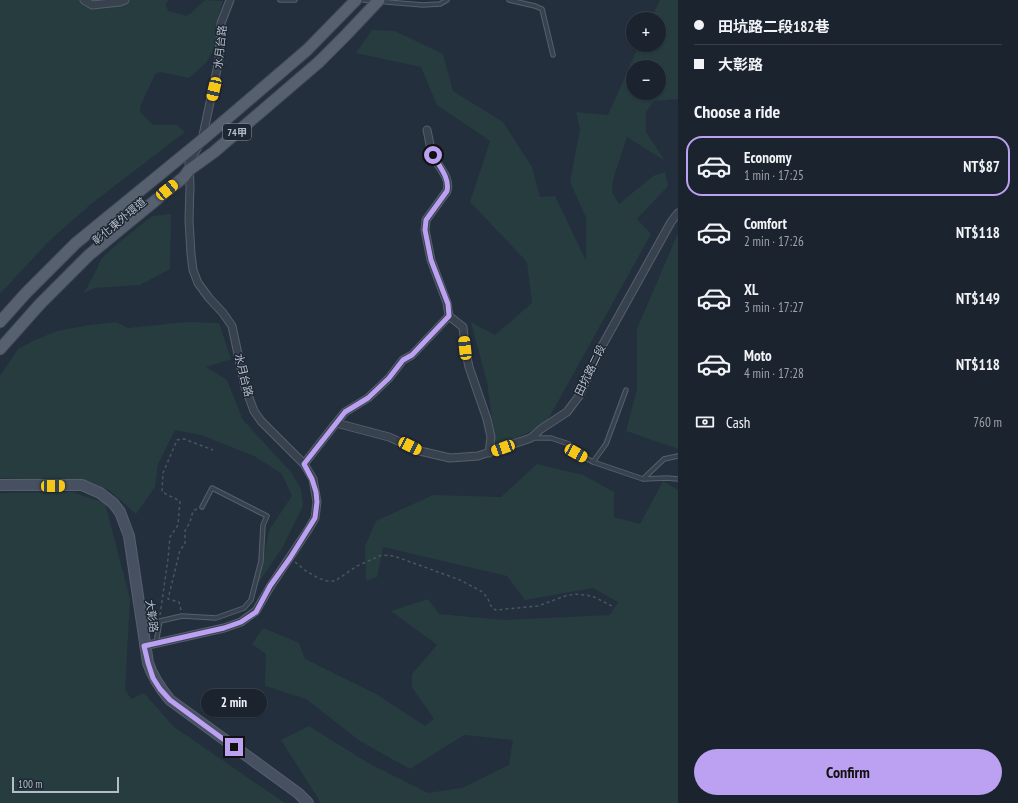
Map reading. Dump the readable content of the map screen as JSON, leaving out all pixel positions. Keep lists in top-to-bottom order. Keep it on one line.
{"streets":{"main road":["74甲","彰化東外環道","大彰路"],"street":["水月台路","田坑路二段"]},"crossings":[["水月台路","74甲"],["水月台路","彰化東外環道"],["水月台路","大彰路"],["74甲","彰化東外環道"]],"scale_bar":"100 m","page":{"banner":["田坑路二段182巷","大彰路"],"map_buttons":["+","−"],"heading":"Choose a ride","list":[{"name":"Economy","note":"1 min · 17:25","value":"NT$87"},{"name":"Comfort","note":"2 min · 17:26","value":"NT$118"},{"name":"XL","note":"3 min · 17:27","value":"NT$149"},{"name":"Moto","note":"4 min · 17:28","value":"NT$118"}],"pay":["Cash","760 m"],"bubble":"2 min","buttons":"Confirm","scale":"100 m"}}
